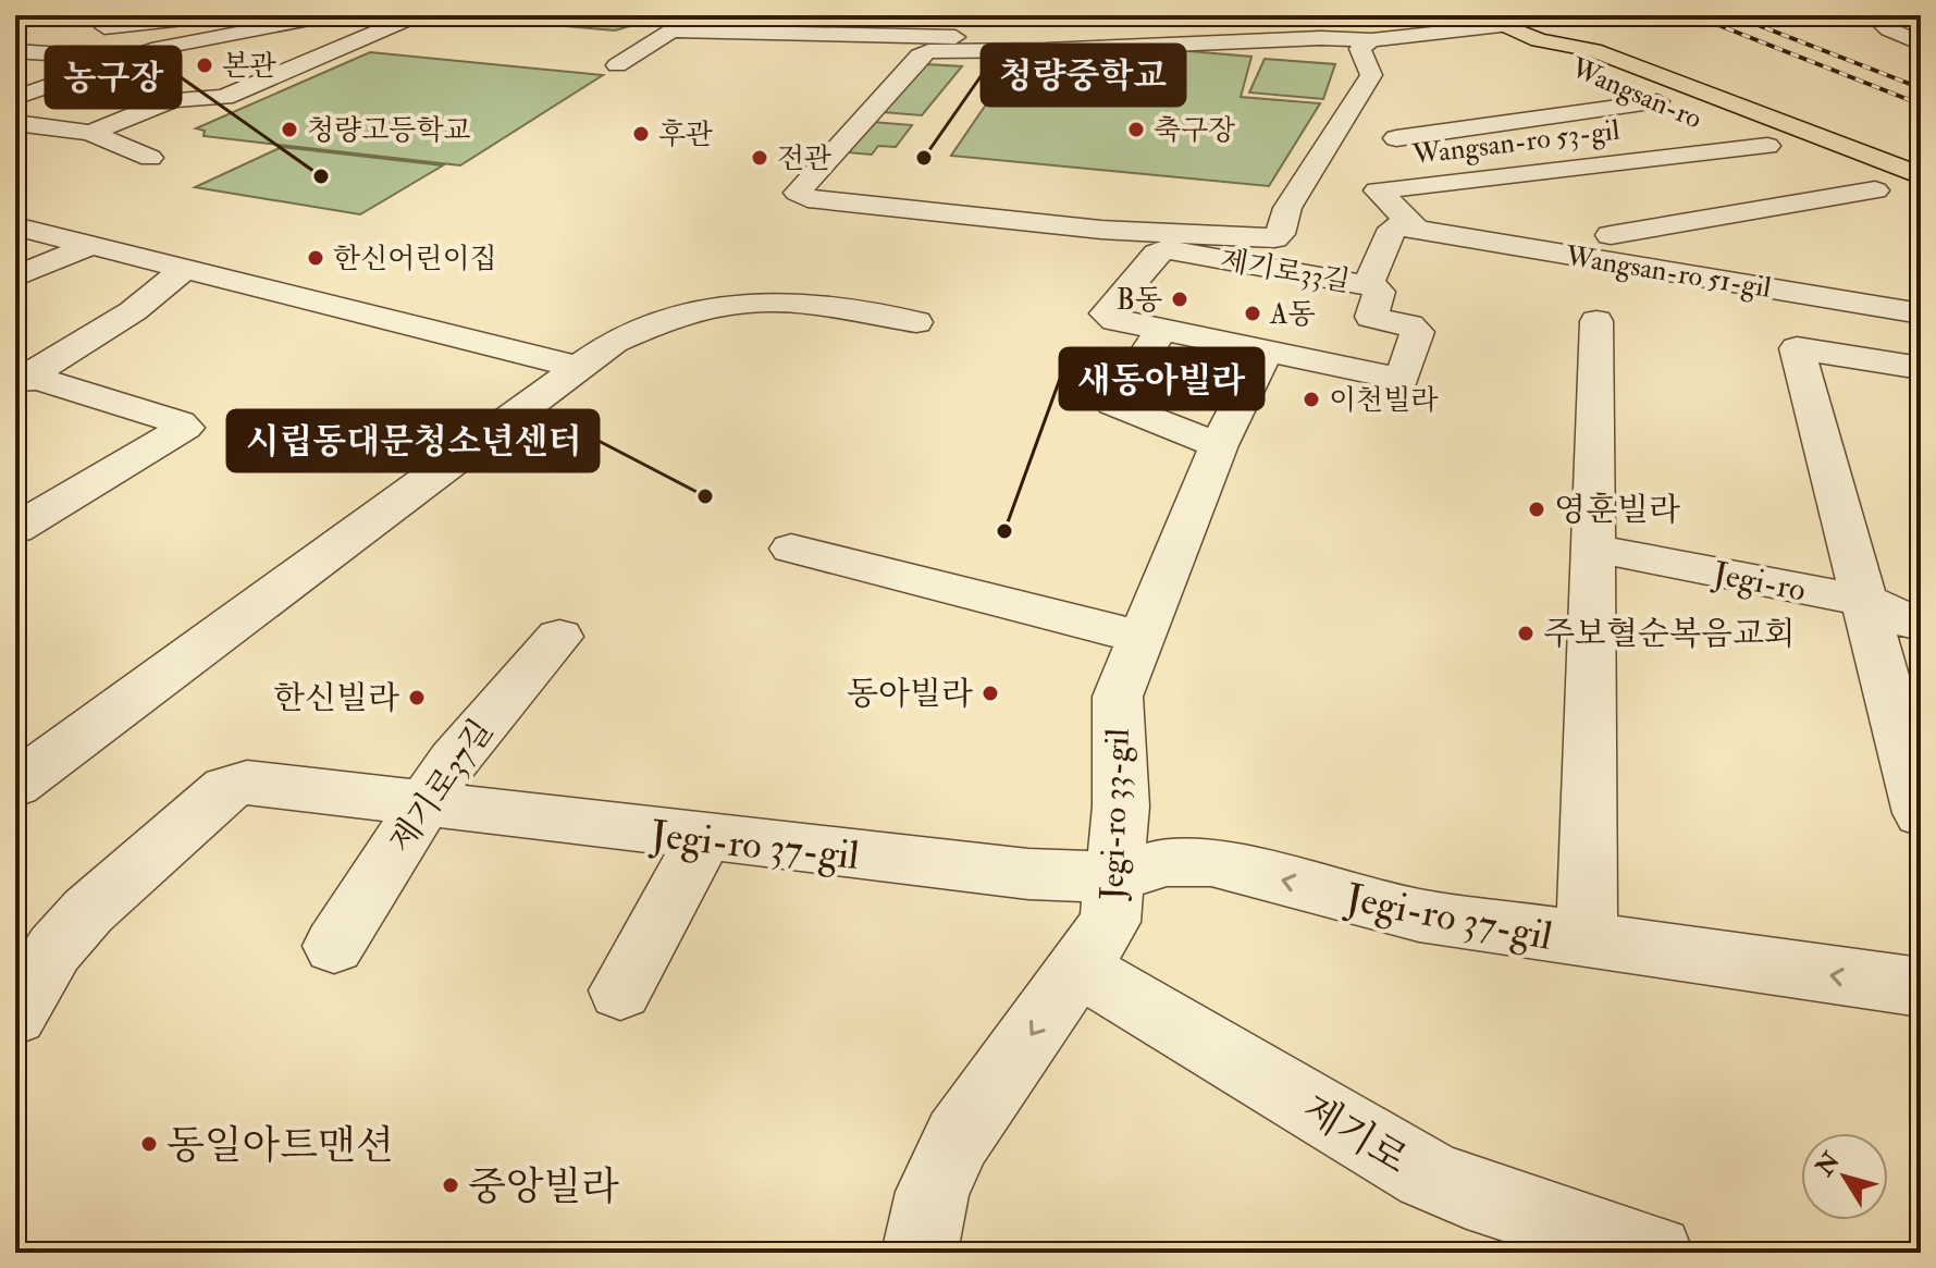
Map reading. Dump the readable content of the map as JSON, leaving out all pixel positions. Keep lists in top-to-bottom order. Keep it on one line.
{"streets":{"main road":["Wangsan-ro"],"street":["Wangsan-ro 53-gil","제기로33길","Wangsan-ro 51-gil","Jegi-ro","제기로37길","Jegi-ro 33-gil","Jegi-ro 37-gil","제기로"]},"crossings":[["Wangsan-ro","Wangsan-ro 53-gil"],["Wangsan-ro 53-gil","Wangsan-ro 51-gil"],["제기로33길","Jegi-ro 33-gil"],["Jegi-ro","Jegi-ro 37-gil"],["제기로37길","Jegi-ro 37-gil"],["Jegi-ro 33-gil","Jegi-ro 37-gil"],["Jegi-ro 33-gil","제기로"]],"places":["본관","청량고등학교","축구장","후관","전관","청량중학교","농구장","한신어린이집","B동","A동","이천빌라","시립동대문청소년센터","영훈빌라","새동아빌라","주보혈순복음교회","동아빌라","한신빌라","동일아트맨션","중앙빌라"],"north":"top left"}
